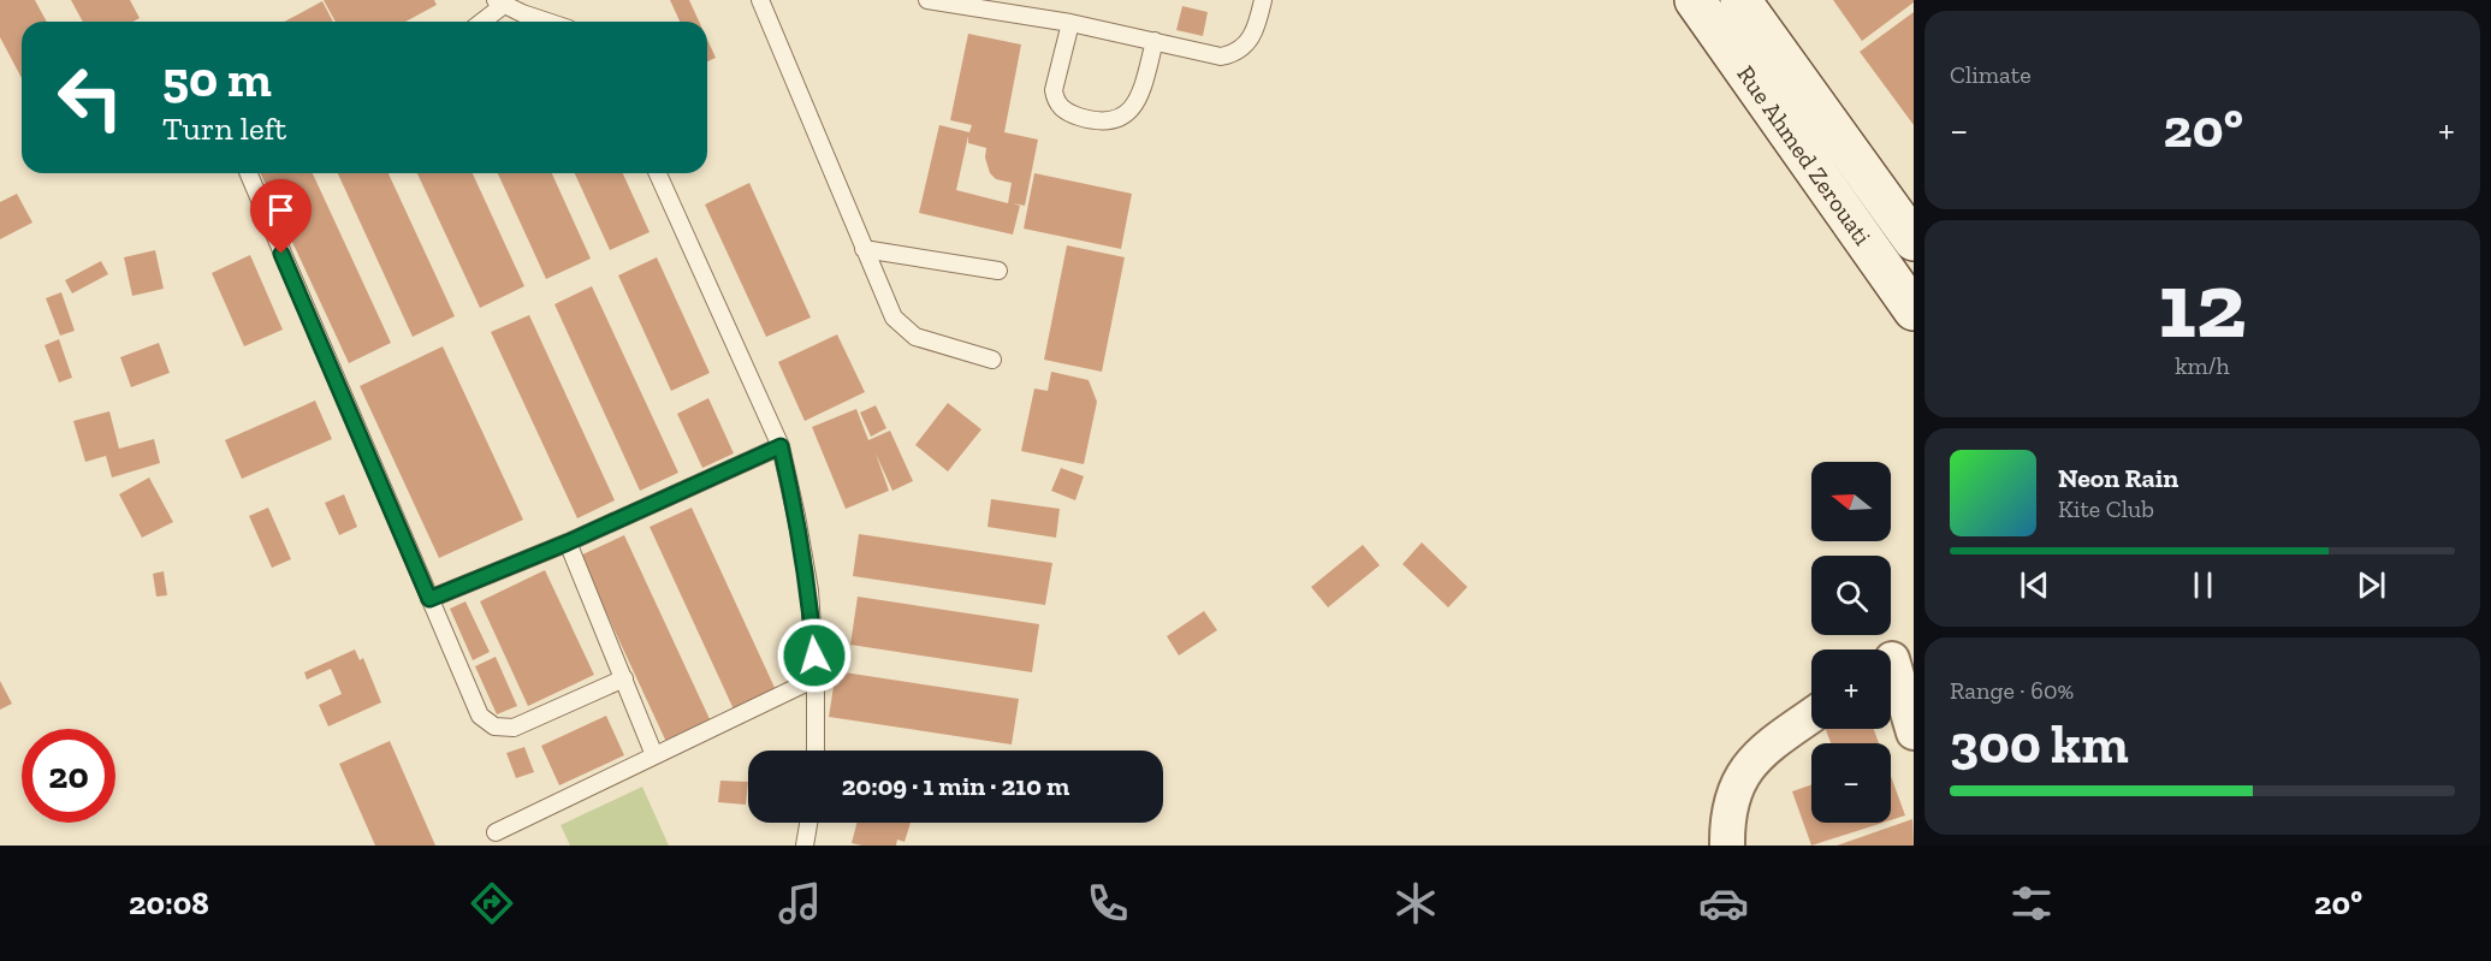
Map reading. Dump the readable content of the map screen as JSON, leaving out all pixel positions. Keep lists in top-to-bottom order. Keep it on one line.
{"streets":{"main road":["Rue Ahmed Zerouati"]},"north":"left","page":{"tile":["Climate",["12","km/h"],["Range · 60%","300 km"]],"turn":["50 m","Turn left"],"heat":["−","20°","+"],"song":["Neon Rain","Kite Club"],"map_buttons":["+","−"],"limit":"20","trip":"20:09 · 1 min · 210 m","tabs":["20:08","20°"]}}
